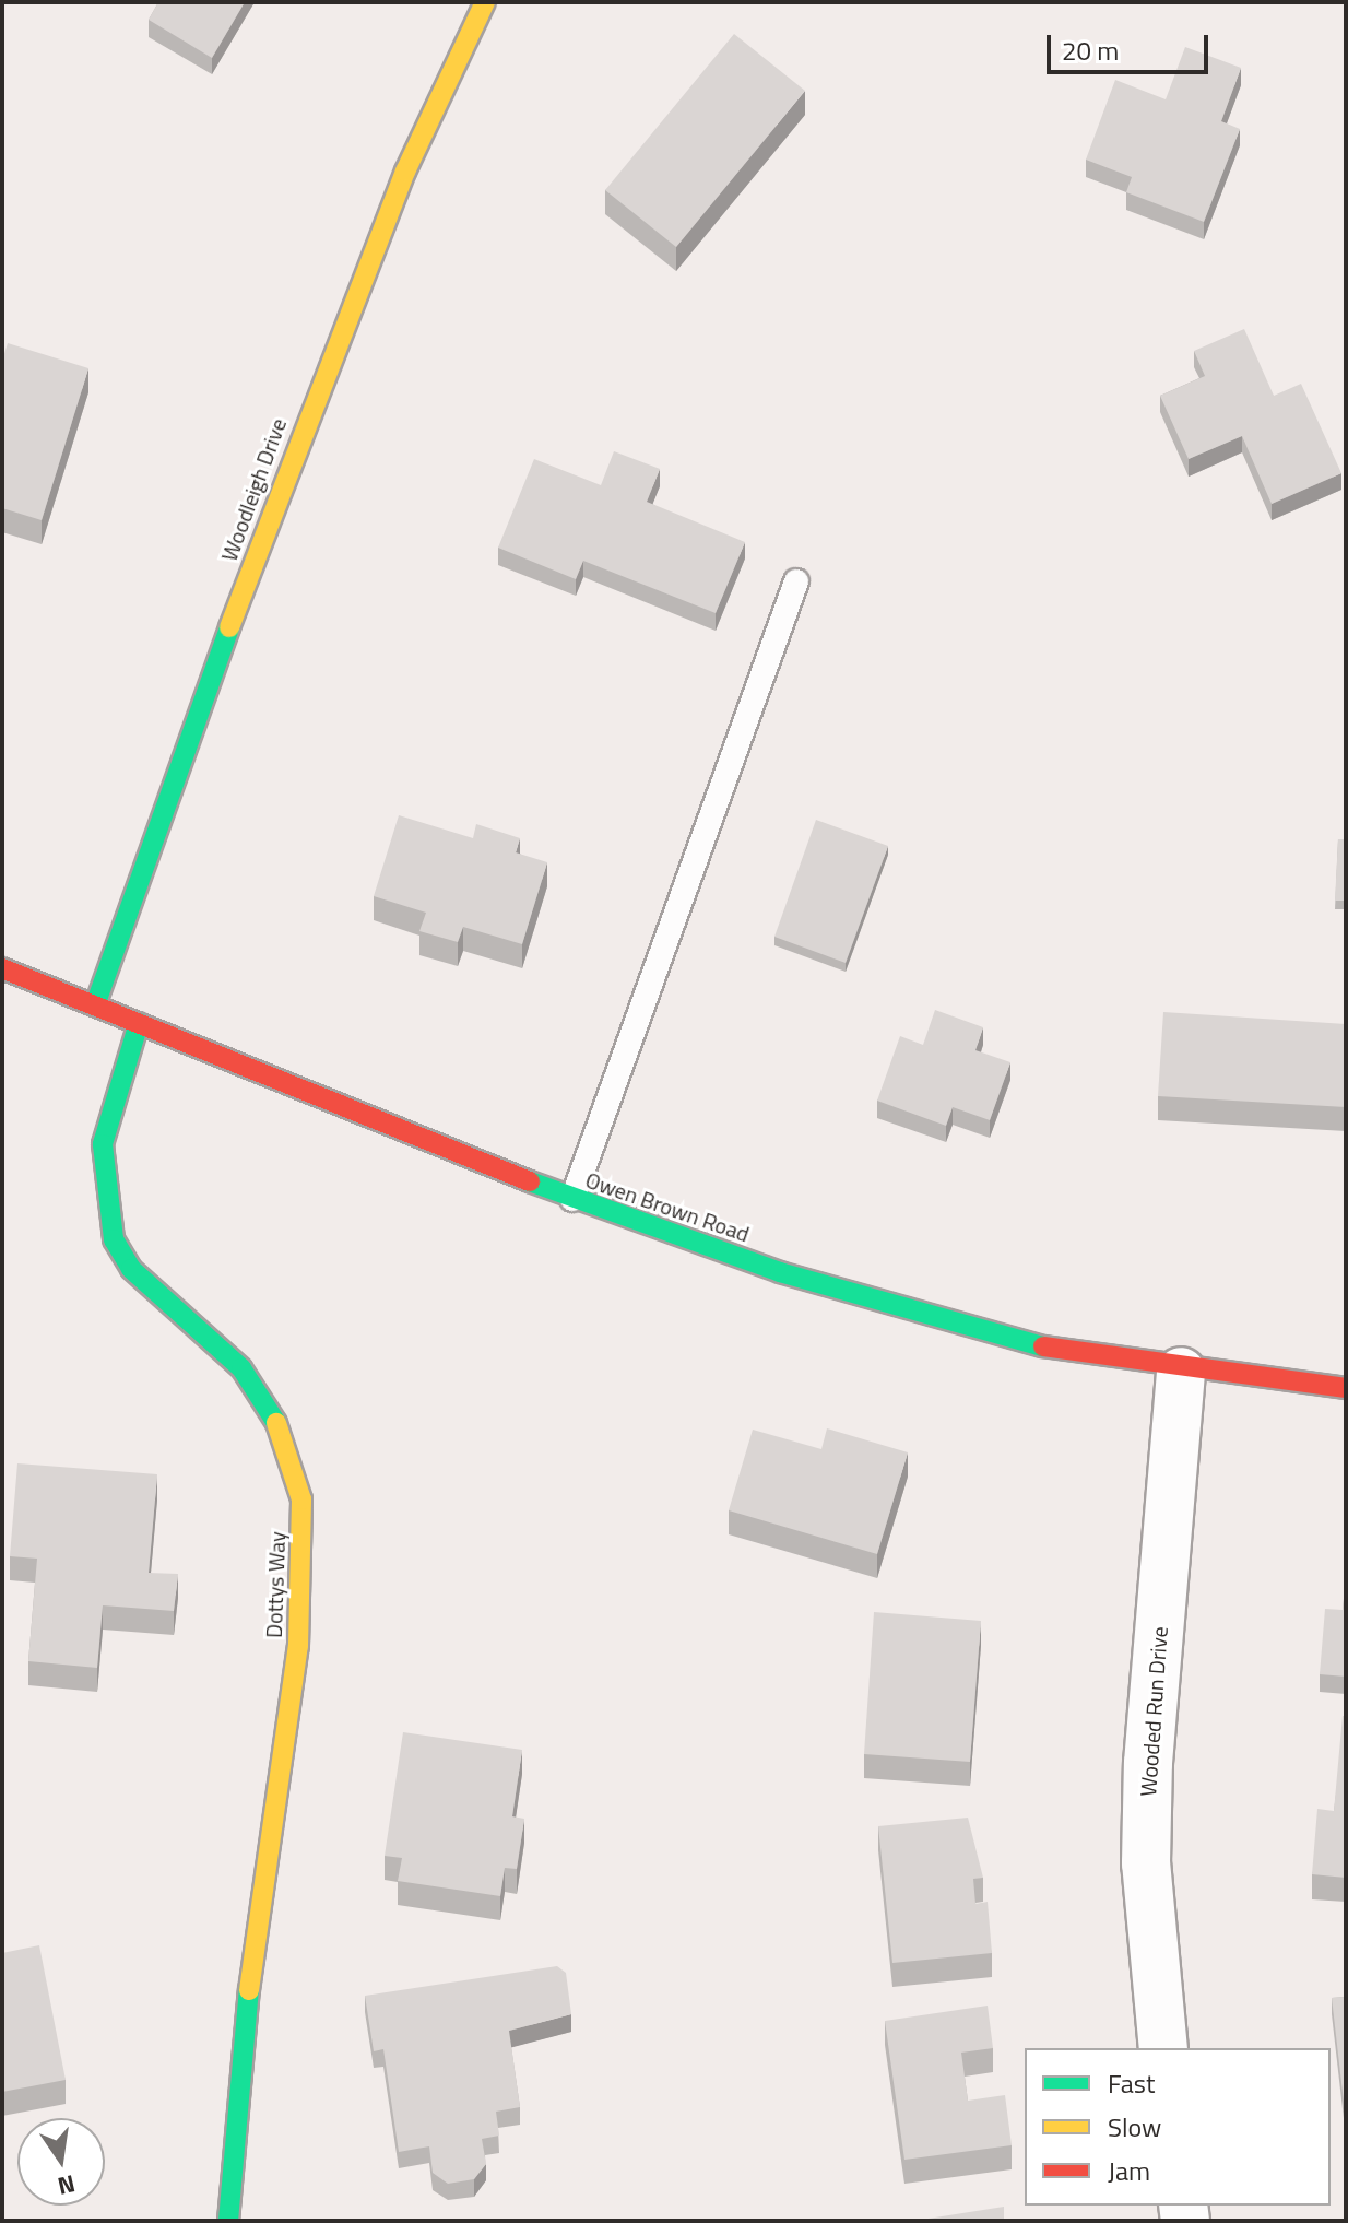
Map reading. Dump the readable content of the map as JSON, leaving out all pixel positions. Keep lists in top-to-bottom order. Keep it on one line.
{"streets":{"street":["Woodleigh Drive","Owen Brown Road","Dottys Way","Wooded Run Drive"]},"crossings":[["Woodleigh Drive","Owen Brown Road"],["Owen Brown Road","Dottys Way"],["Owen Brown Road","Wooded Run Drive"]],"legend":["Fast","Slow","Jam"],"scale_bar":"20 m","north":"bottom"}
